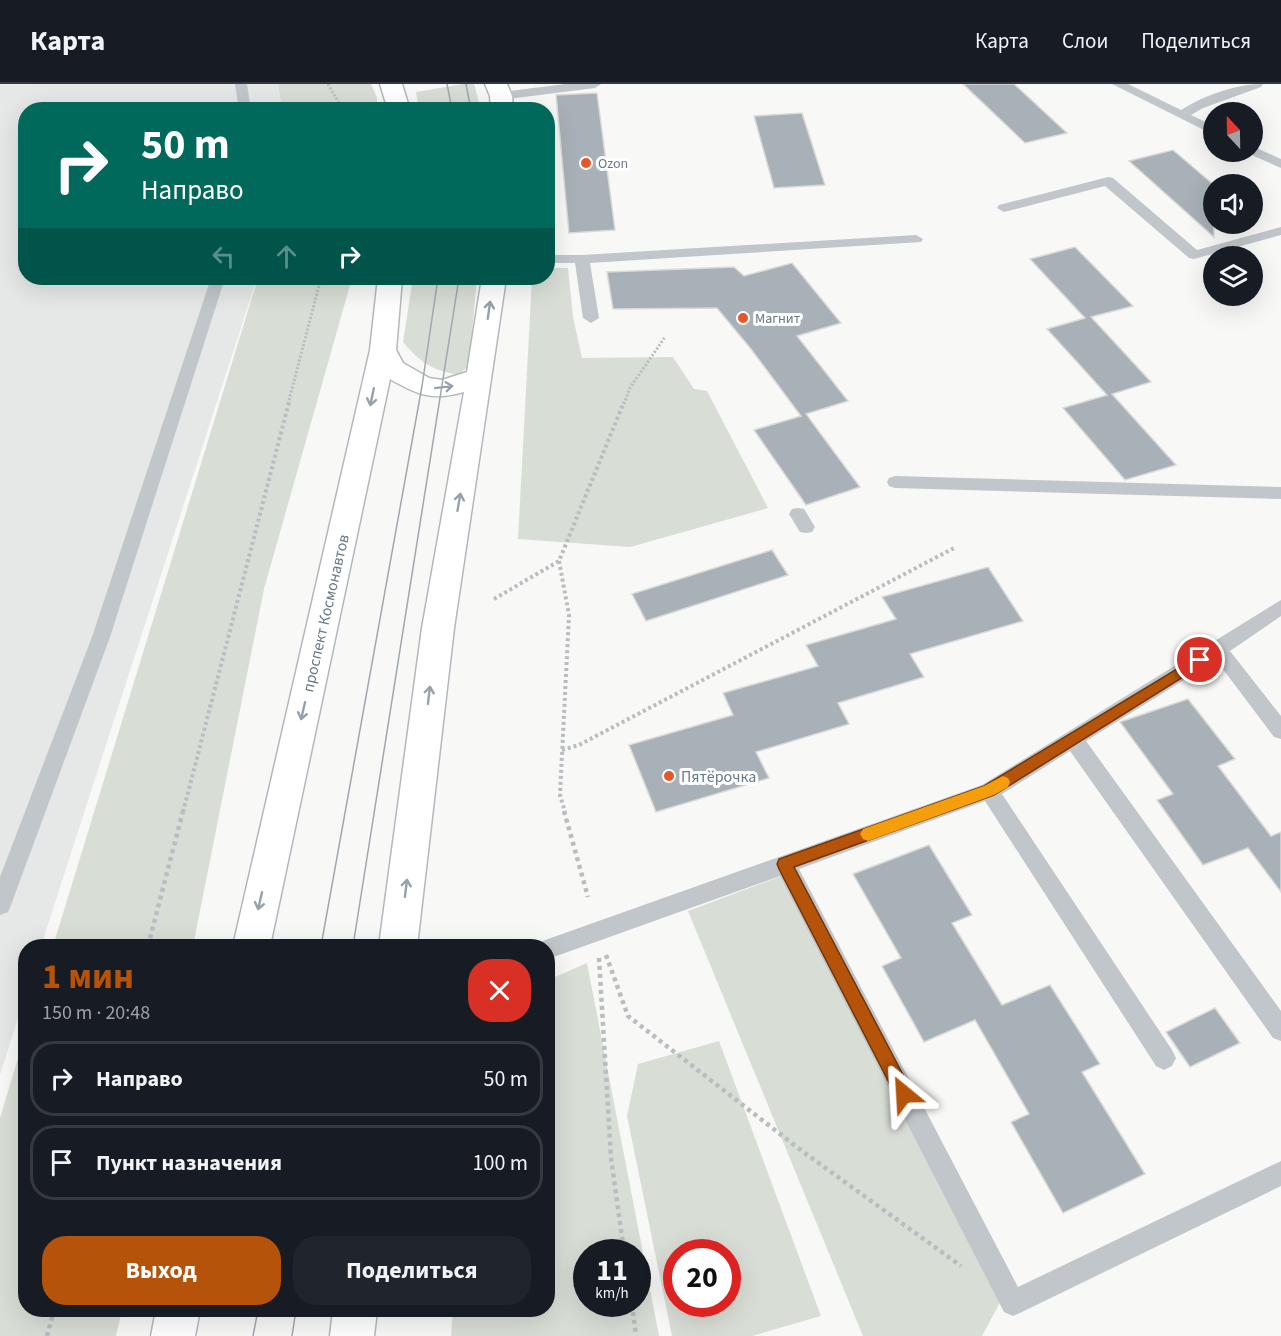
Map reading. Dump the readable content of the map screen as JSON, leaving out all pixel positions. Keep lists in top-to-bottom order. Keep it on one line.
{"streets":{"main road":["проспект Космонавтов"]},"places":["Ozon","Магнит","Пятёрочка"],"north":"top","page":{"header":"Карта","nav":["Карта","Слои","Поделиться"],"turn":["50 m","Направо"],"heading":["1 мин","150 m · 20:48"],"list":[{"name":"Направо","value":"50 m"},{"name":"Пункт назначения","value":"100 m"}],"buttons":["Выход","Поделиться"],"speed":"11 km/h","limit":"20"}}
